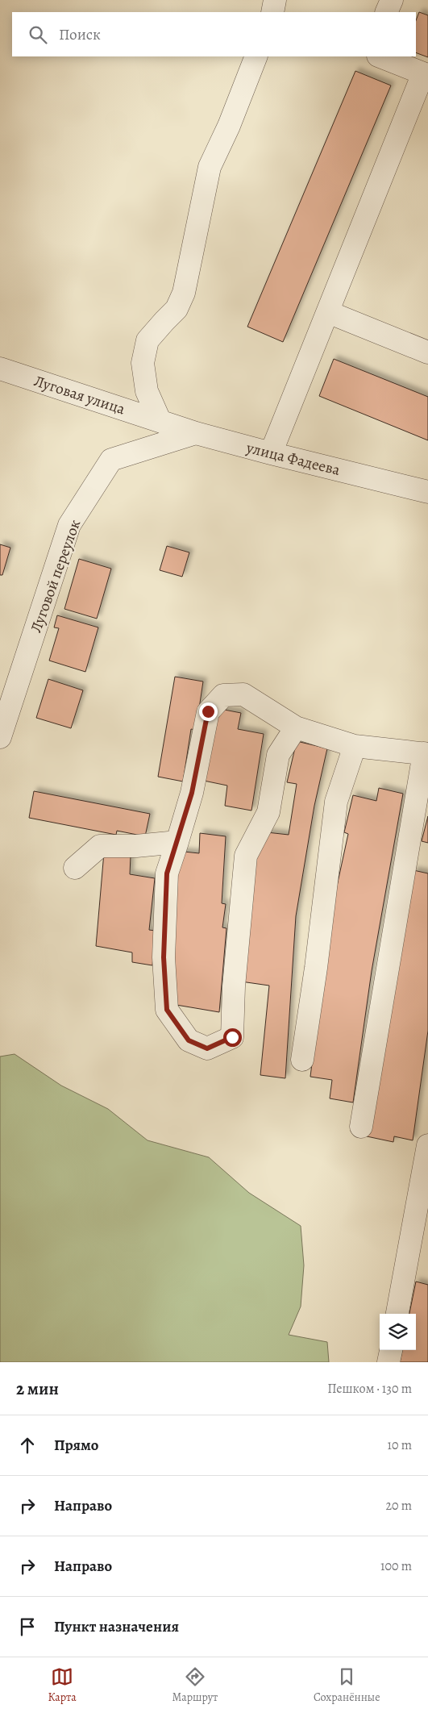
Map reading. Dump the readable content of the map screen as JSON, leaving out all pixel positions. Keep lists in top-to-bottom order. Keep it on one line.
{"streets":{"street":["Луговая улица","улица Фадеева","Луговой переулок"]},"crossings":[["Луговая улица","улица Фадеева"],["улица Фадеева","Луговой переулок"]],"page":{"search":"Поиск","heading":["2 мин","Пешком · 130 m"],"list":[["Прямо","10 m"],["Направо","20 m"],["Направо","100 m"],"Пункт назначения"],"nav":["Карта","Маршрут","Сохранённые"]}}
